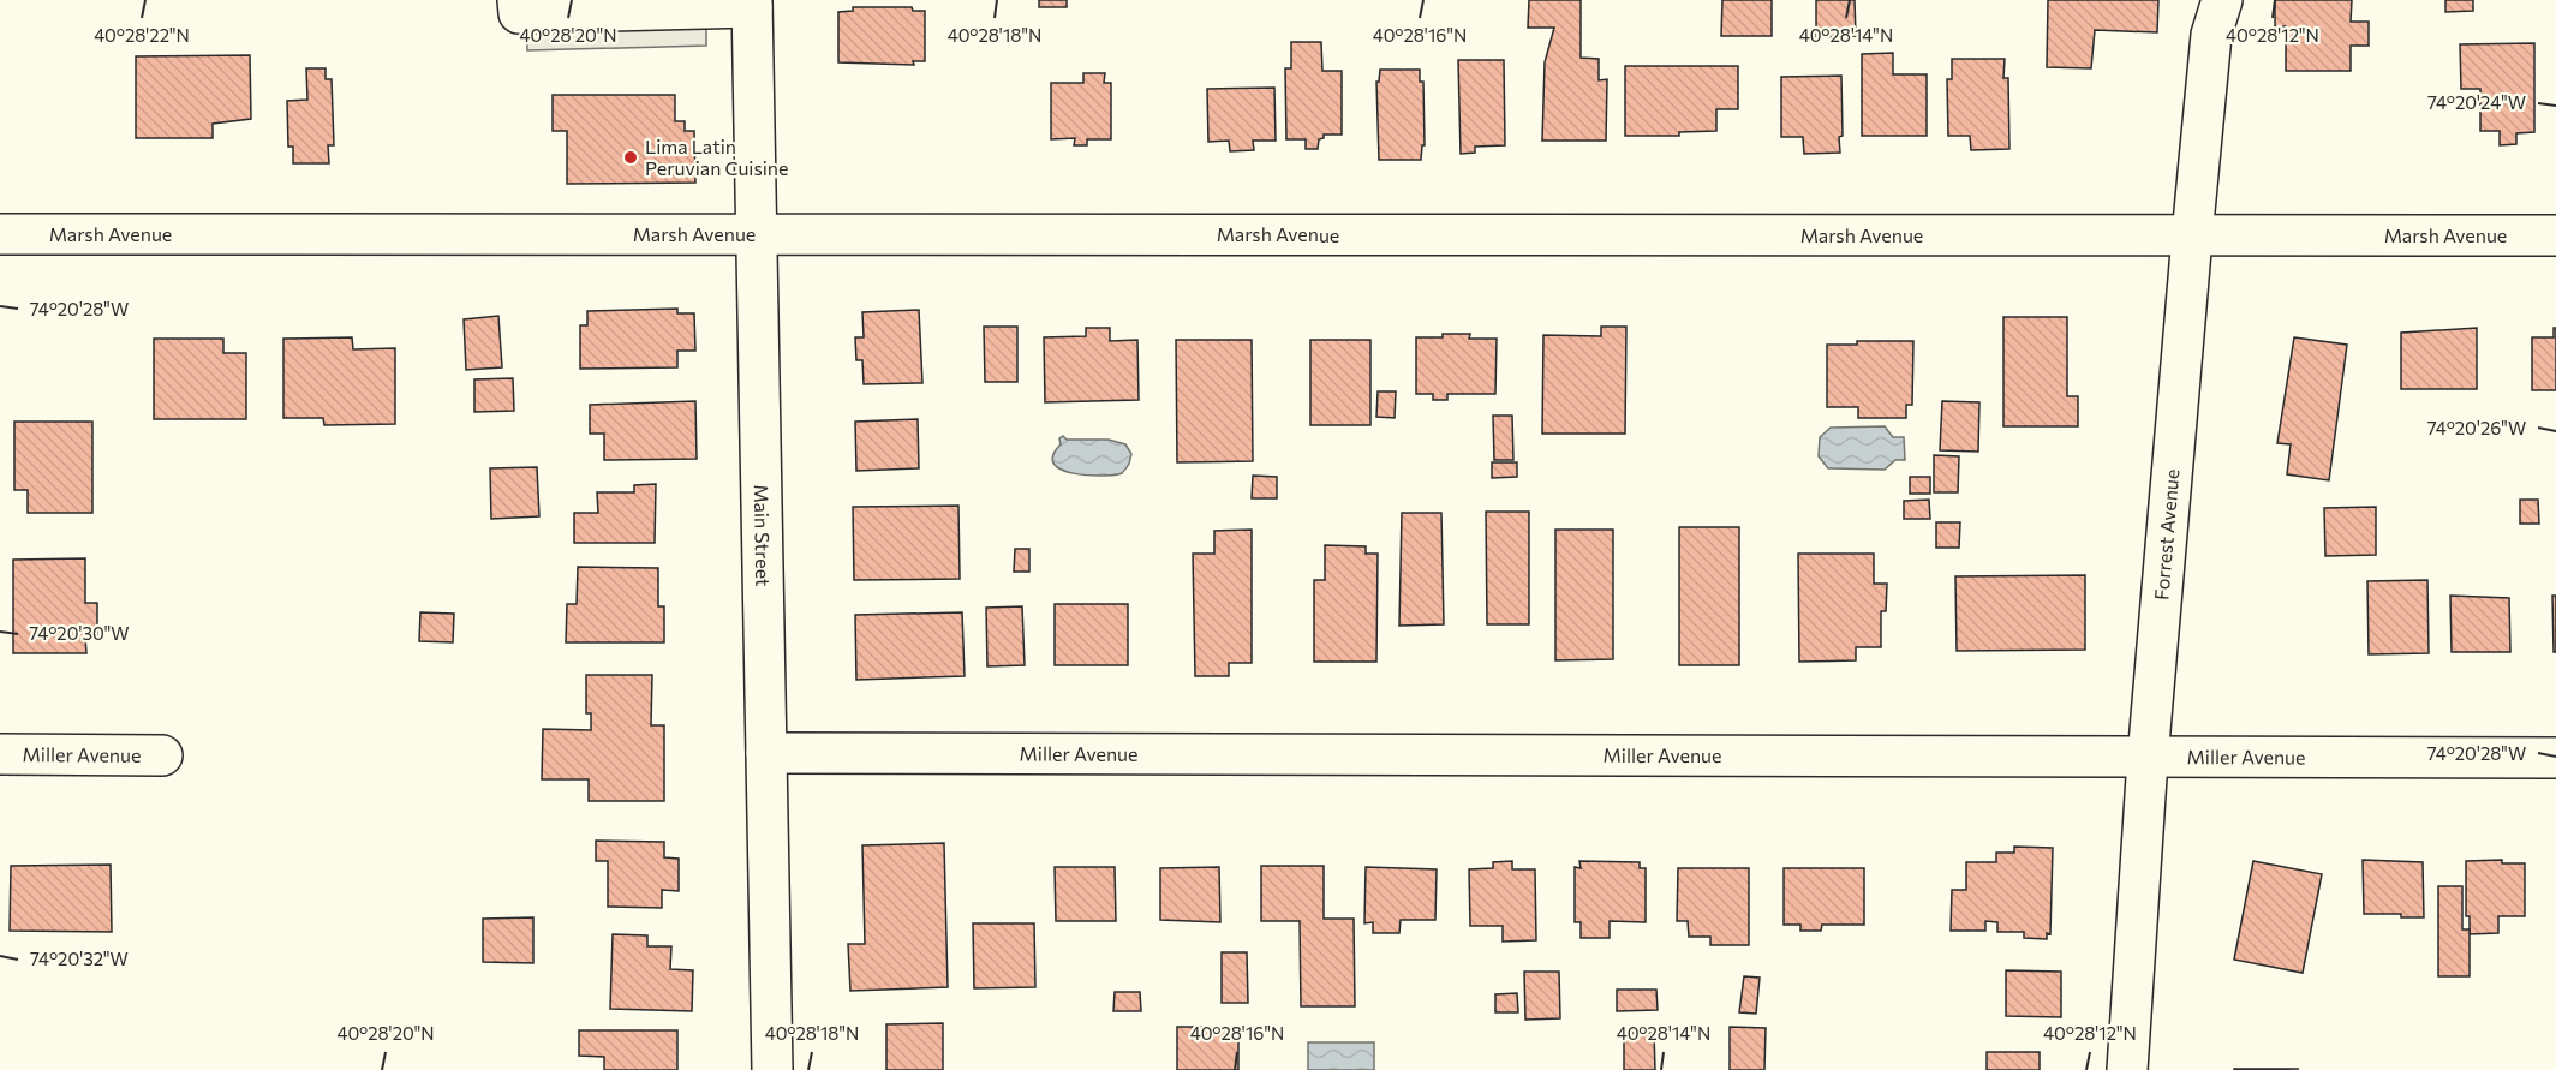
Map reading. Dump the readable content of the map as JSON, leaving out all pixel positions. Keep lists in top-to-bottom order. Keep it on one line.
{"streets":{"street":["Marsh Avenue","Forrest Avenue","Main Street","Miller Avenue"]},"crossings":[["Marsh Avenue","Forrest Avenue"],["Marsh Avenue","Main Street"],["Forrest Avenue","Miller Avenue"],["Main Street","Miller Avenue"]],"places":["Lima Latin Peruvian Cuisine"],"coordinates":["40°28'22\"N","40°28'20\"N","40°28'18\"N","40°28'16\"N","40°28'14\"N","40°28'12\"N","74°20'24\"W","74°20'28\"W","74°20'26\"W","74°20'30\"W","74°20'32\"W"]}
